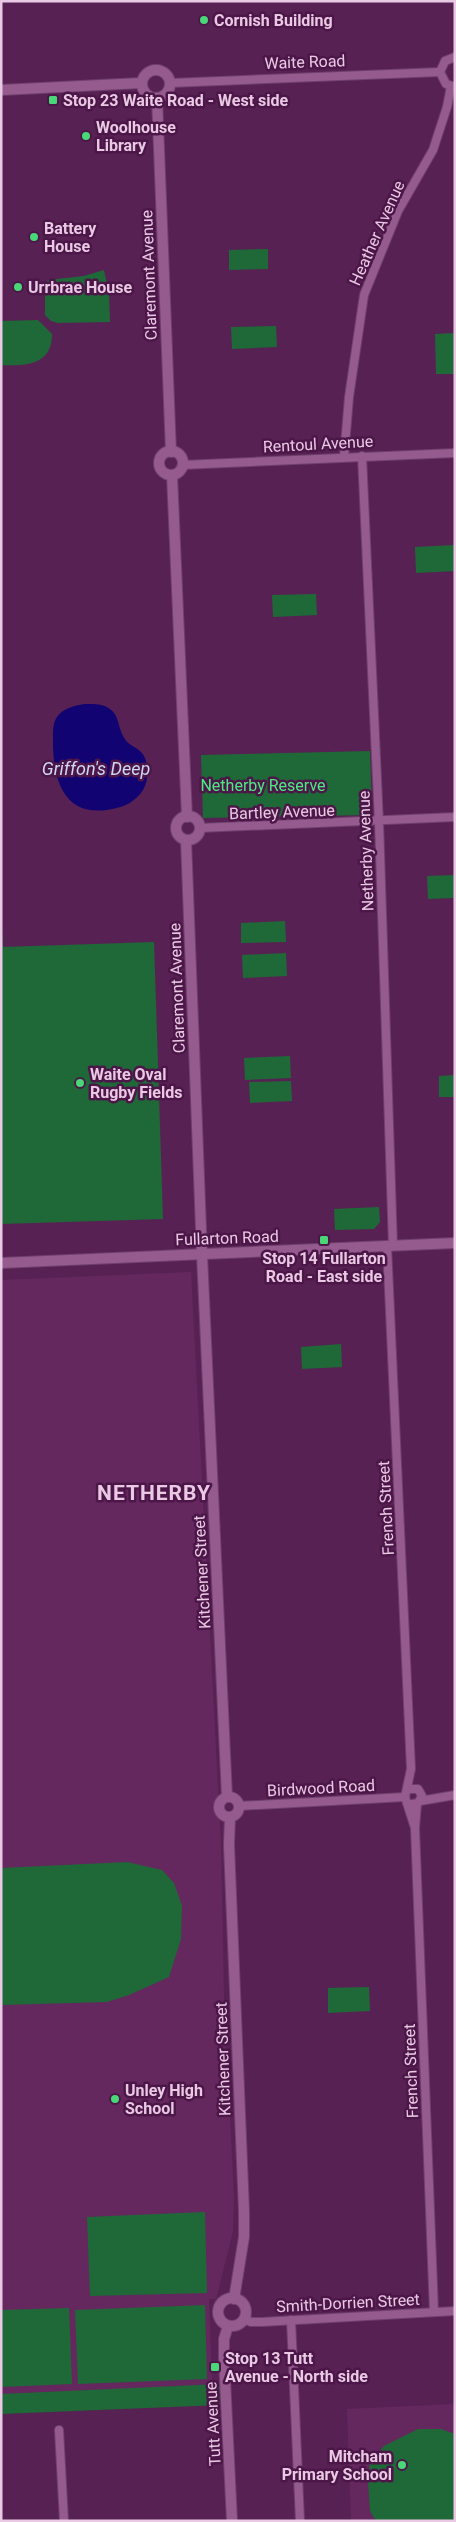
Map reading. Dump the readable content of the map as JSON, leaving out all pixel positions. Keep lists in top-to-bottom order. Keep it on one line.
{"streets":{"street":["Waite Road","Heather Avenue","Claremont Avenue","Rentoul Avenue","Bartley Avenue","Netherby Avenue","Fullarton Road","French Street","Kitchener Street","Birdwood Road","Smith-Dorrien Street","Tutt Avenue"]},"crossings":[["Waite Road","Claremont Avenue"],["Heather Avenue","Rentoul Avenue"],["Claremont Avenue","Rentoul Avenue"],["Claremont Avenue","Bartley Avenue"],["Claremont Avenue","Fullarton Road"],["Claremont Avenue","Kitchener Street"],["Rentoul Avenue","Netherby Avenue"],["Bartley Avenue","Netherby Avenue"],["Netherby Avenue","Fullarton Road"],["Netherby Avenue","French Street"],["Fullarton Road","French Street"],["Fullarton Road","Kitchener Street"],["French Street","Birdwood Road"],["French Street","Smith-Dorrien Street"],["Kitchener Street","Birdwood Road"],["Kitchener Street","Smith-Dorrien Street"],["Kitchener Street","Tutt Avenue"],["Smith-Dorrien Street","Tutt Avenue"]],"districts":["NETHERBY"],"water":["Griffon's Deep"],"parks":["Netherby Reserve"],"places":{"other":["Cornish Building","Woolhouse Library","Battery House","Urrbrae House","Waite Oval Rugby Fields","Unley High School","Mitcham Primary School"],"transit":["Stop 23 Waite Road - West side","Stop 14 Fullarton Road - East side","Stop 13 Tutt Avenue - North side"]}}
